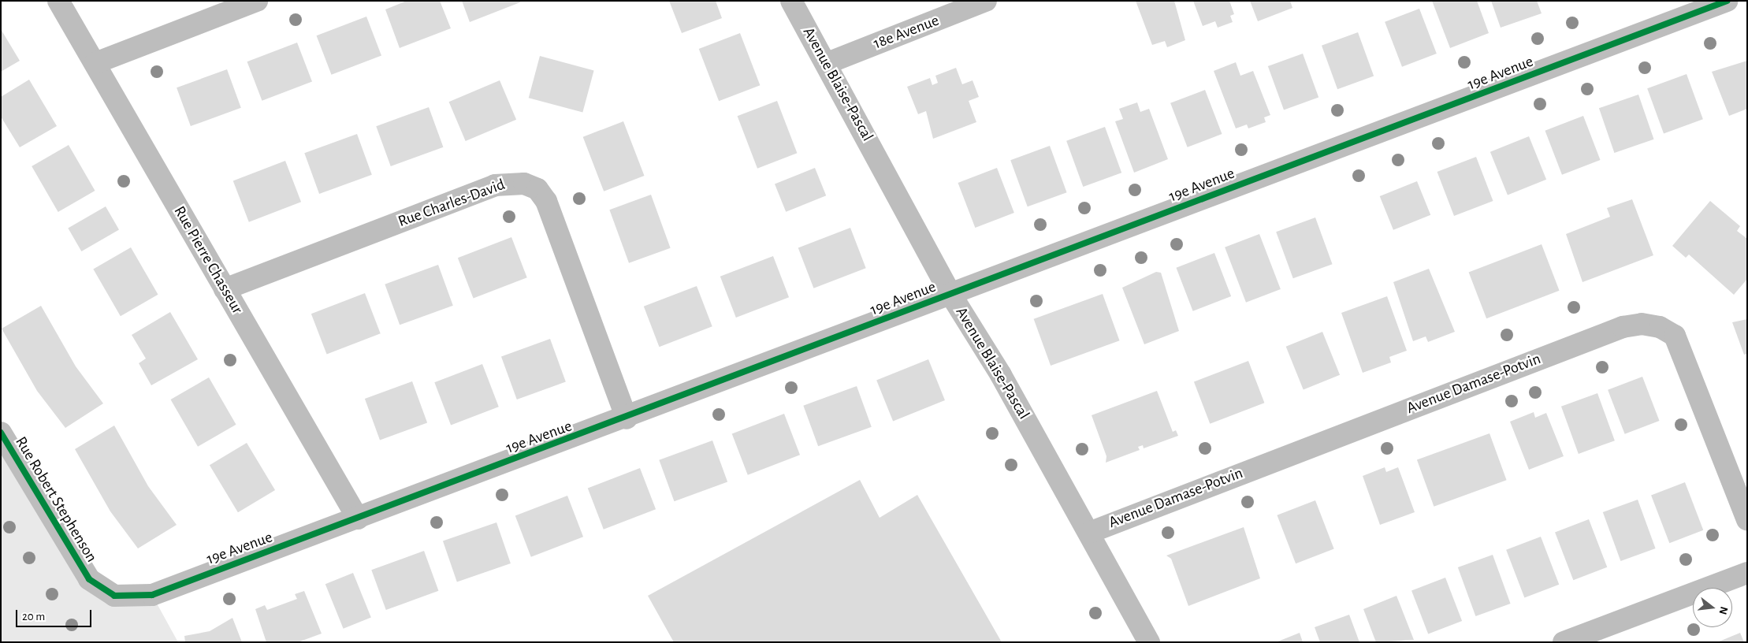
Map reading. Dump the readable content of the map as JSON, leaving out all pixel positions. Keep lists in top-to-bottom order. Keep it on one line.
{"streets":{"street":["18e Avenue","19e Avenue","Avenue Blaise-Pascal","Rue Charles-David","Rue Pierre Chasseur","Avenue Damase-Potvin","Rue Robert Stephenson"]},"crossings":[["18e Avenue","Avenue Blaise-Pascal"],["19e Avenue","Avenue Blaise-Pascal"],["19e Avenue","Rue Charles-David"],["19e Avenue","Rue Pierre Chasseur"],["19e Avenue","Rue Robert Stephenson"],["Avenue Blaise-Pascal","Avenue Damase-Potvin"],["Rue Charles-David","Rue Pierre Chasseur"]],"scale_bar":"20 m","north":"right"}
